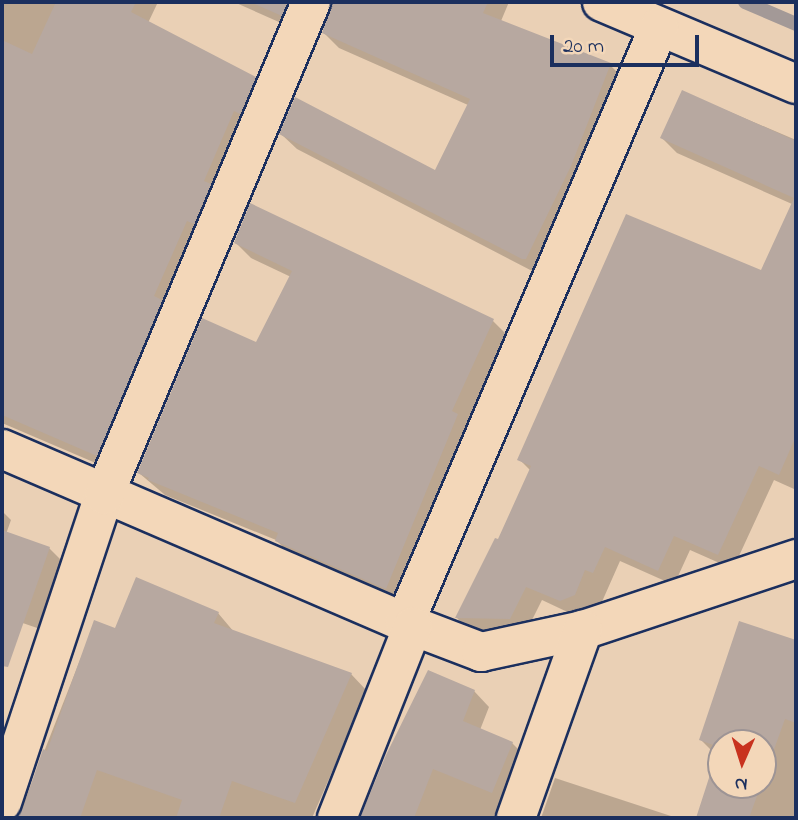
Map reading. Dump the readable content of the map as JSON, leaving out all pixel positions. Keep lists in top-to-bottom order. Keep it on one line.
{"scale_bar":"20 m","north":"bottom"}
